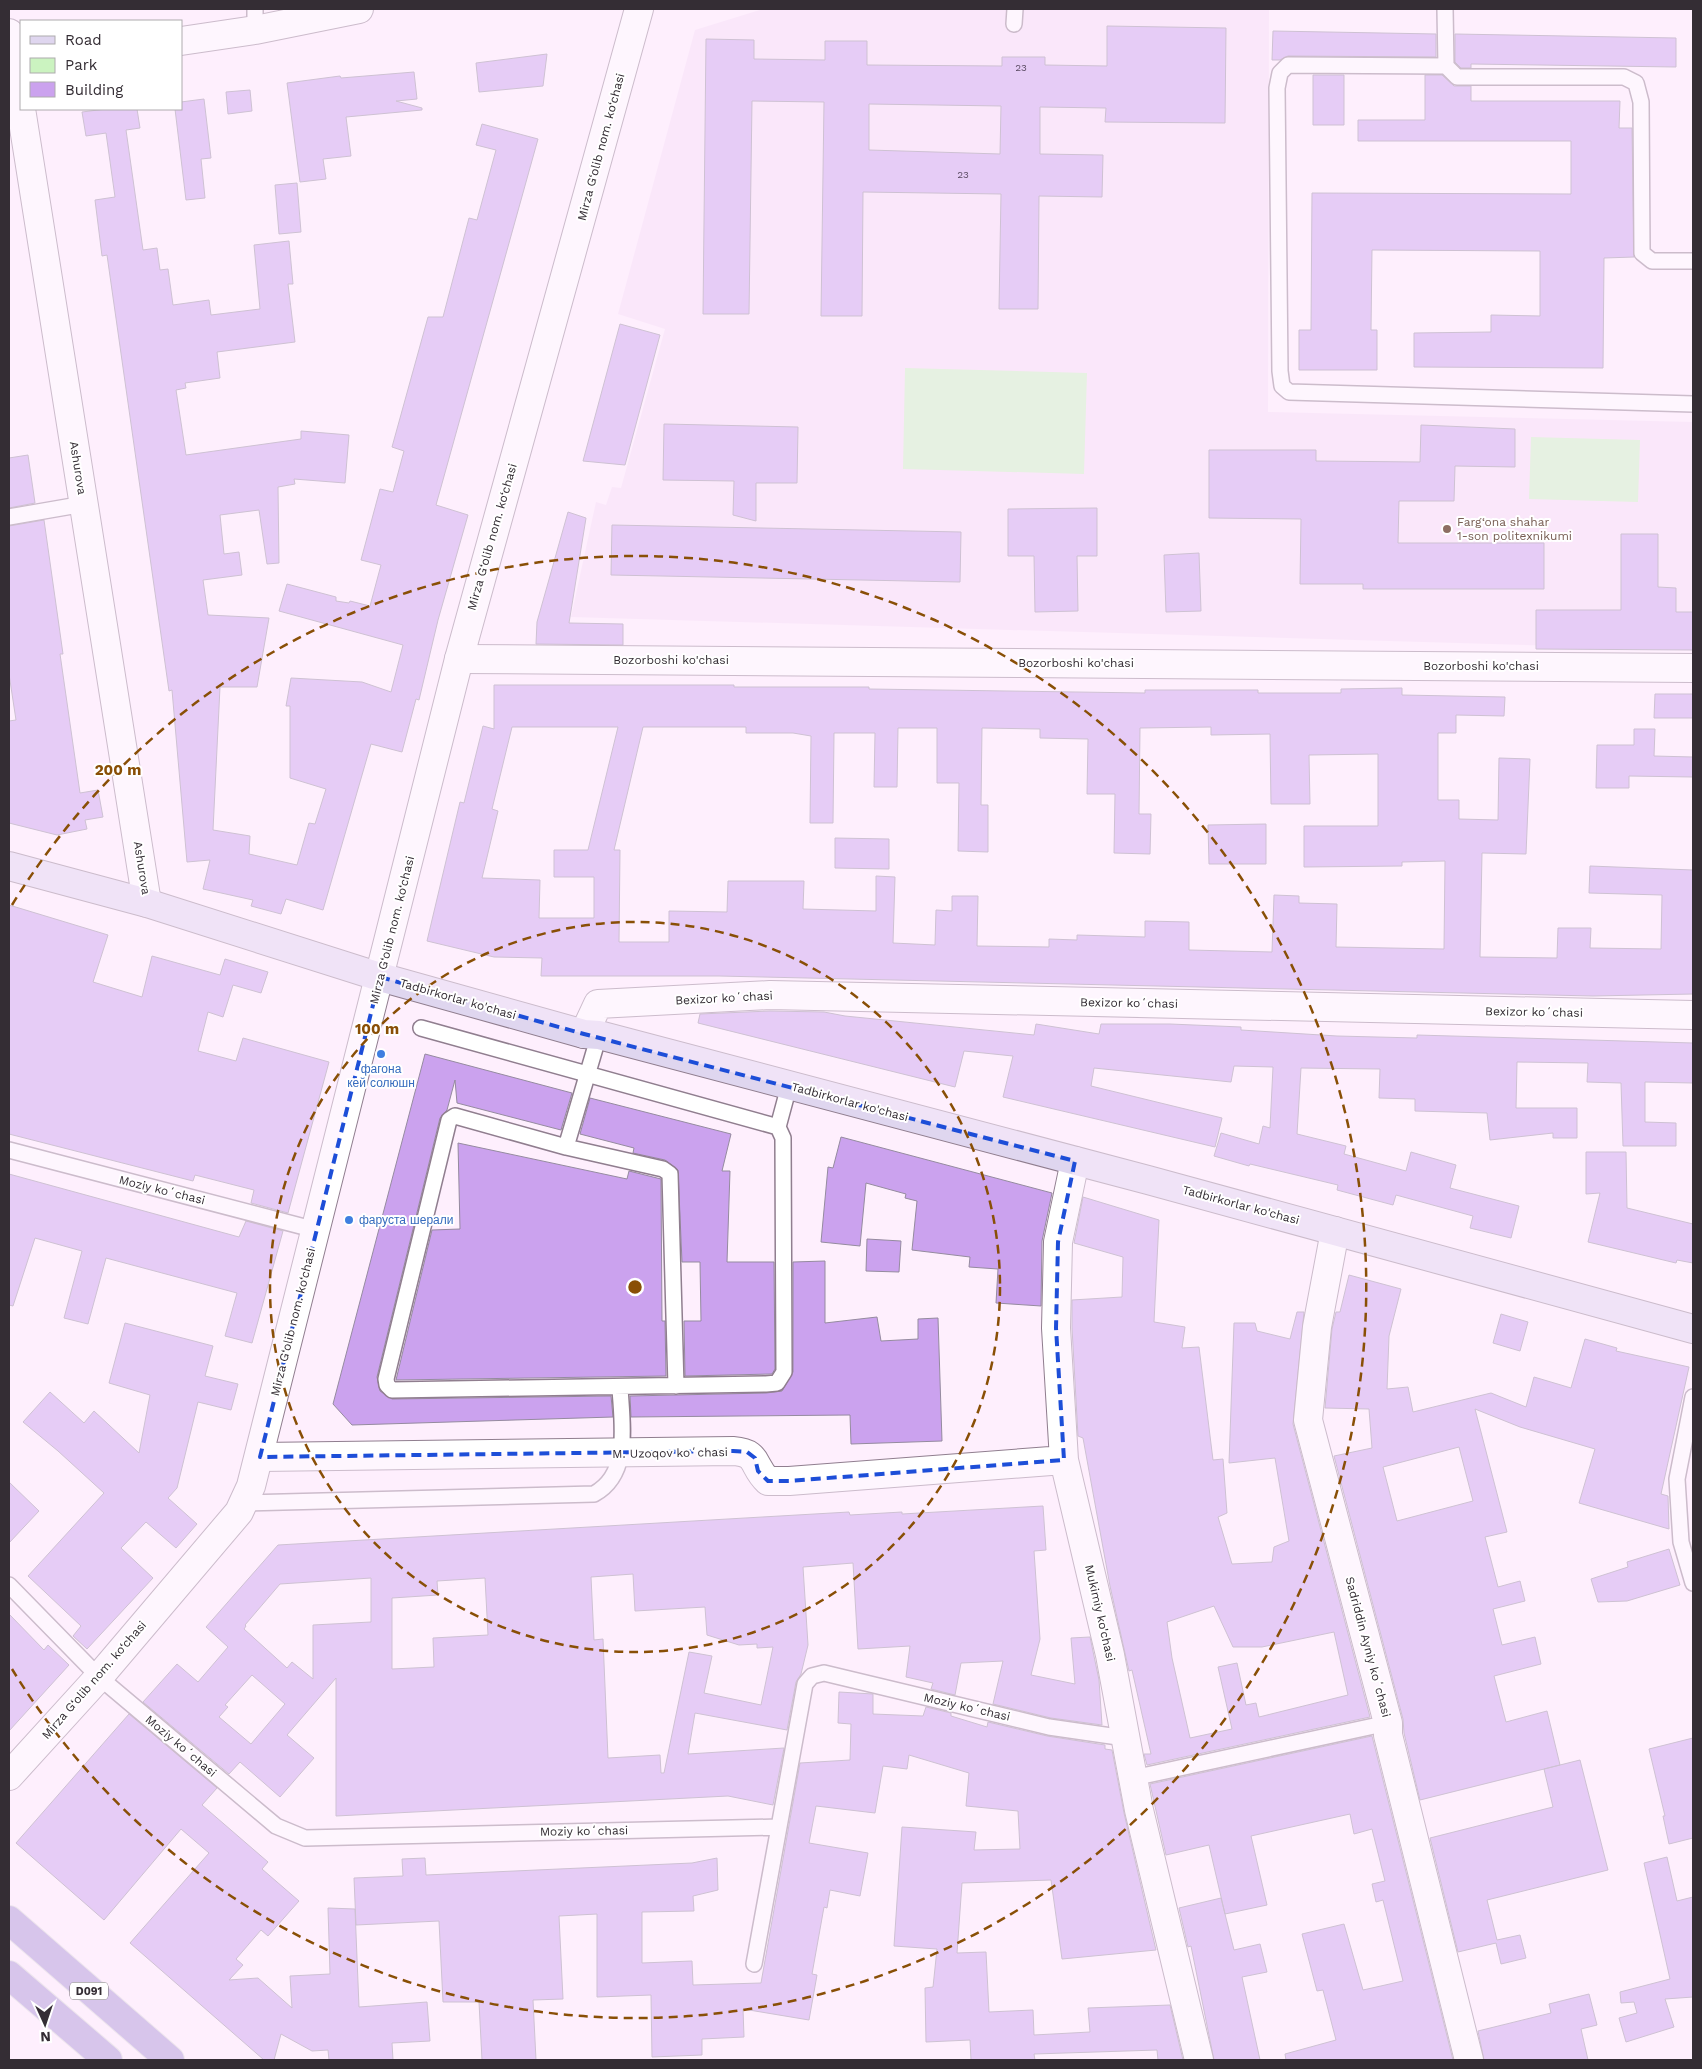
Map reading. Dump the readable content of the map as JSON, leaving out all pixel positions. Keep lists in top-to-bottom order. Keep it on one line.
{"streets":{"highway":["D091"],"main road":["Tadbirkorlar ko'chasi"],"street":["Mirza G‘olib nom. ko‘chasi","Ashurova","Bozorboshi ko'chasi","Bexizor koʻchasi","M. Uzoqov koʻchasi","Mukimiy ko'chasi","Sadriddin Ayniy koʻchasi"],"lane":["Moziy koʻchasi"]},"crossings":[["Mirza G‘olib nom. ko‘chasi","Bozorboshi ko'chasi"],["Mirza G‘olib nom. ko‘chasi","Tadbirkorlar ko'chasi"],["Mirza G‘olib nom. ko‘chasi","Moziy koʻchasi"],["Mirza G‘olib nom. ko‘chasi","M. Uzoqov koʻchasi"],["Ashurova","Tadbirkorlar ko'chasi"],["Bexizor koʻchasi","Tadbirkorlar ko'chasi"],["Tadbirkorlar ko'chasi","Mukimiy ko'chasi"],["Tadbirkorlar ko'chasi","Sadriddin Ayniy koʻchasi"],["Moziy koʻchasi","Mukimiy ko'chasi"],["M. Uzoqov koʻchasi","Mukimiy ko'chasi"]],"places":["Farg‘ona shahar 1-son politexnikumi","фагона кей солюшн","фаруста шерали"],"house_numbers":["23","23"],"legend":["Road","Park","Building"],"north":"bottom","rings":["200 m","100 m"]}
